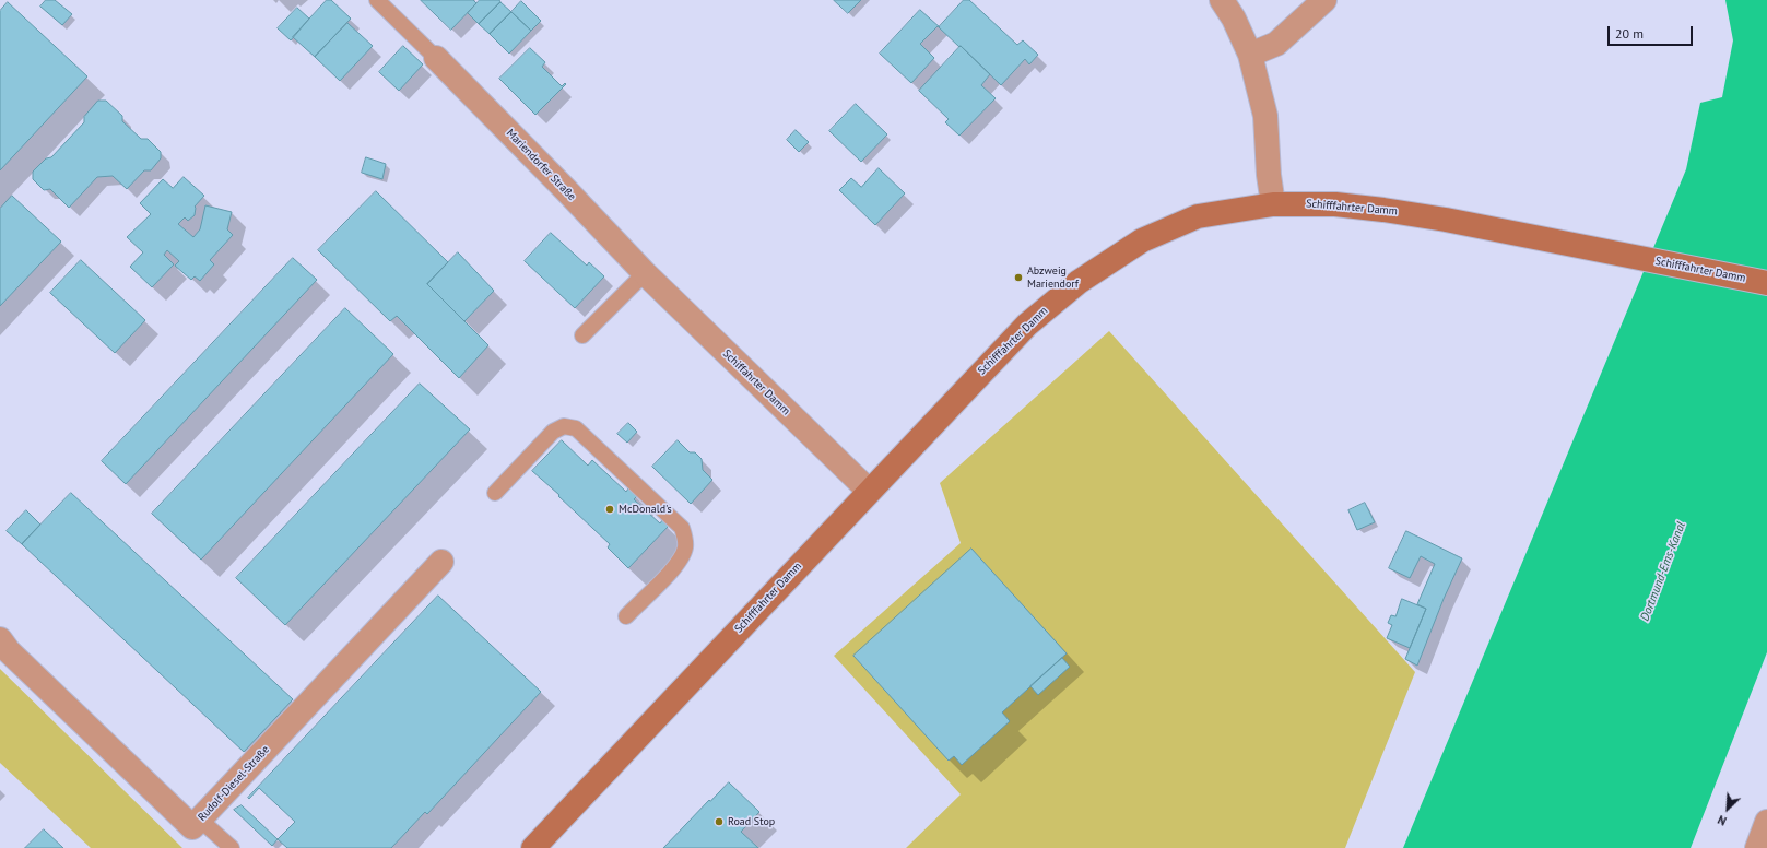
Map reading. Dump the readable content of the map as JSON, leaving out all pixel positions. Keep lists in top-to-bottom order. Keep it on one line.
{"streets":{"main road":["Schifffahrter Damm"],"street":["Mariendorfer Straße","Schiffahrter Damm","Rudolf-Diesel-Straße"]},"crossings":[["Mariendorfer Straße","Schiffahrter Damm"],["Schifffahrter Damm","Schiffahrter Damm"]],"water":["Dortmund-Ems-Kanal"],"places":["Abzweig Mariendorf","McDonald's","Road Stop"],"scale_bar":"20 m","north":"bottom left"}
